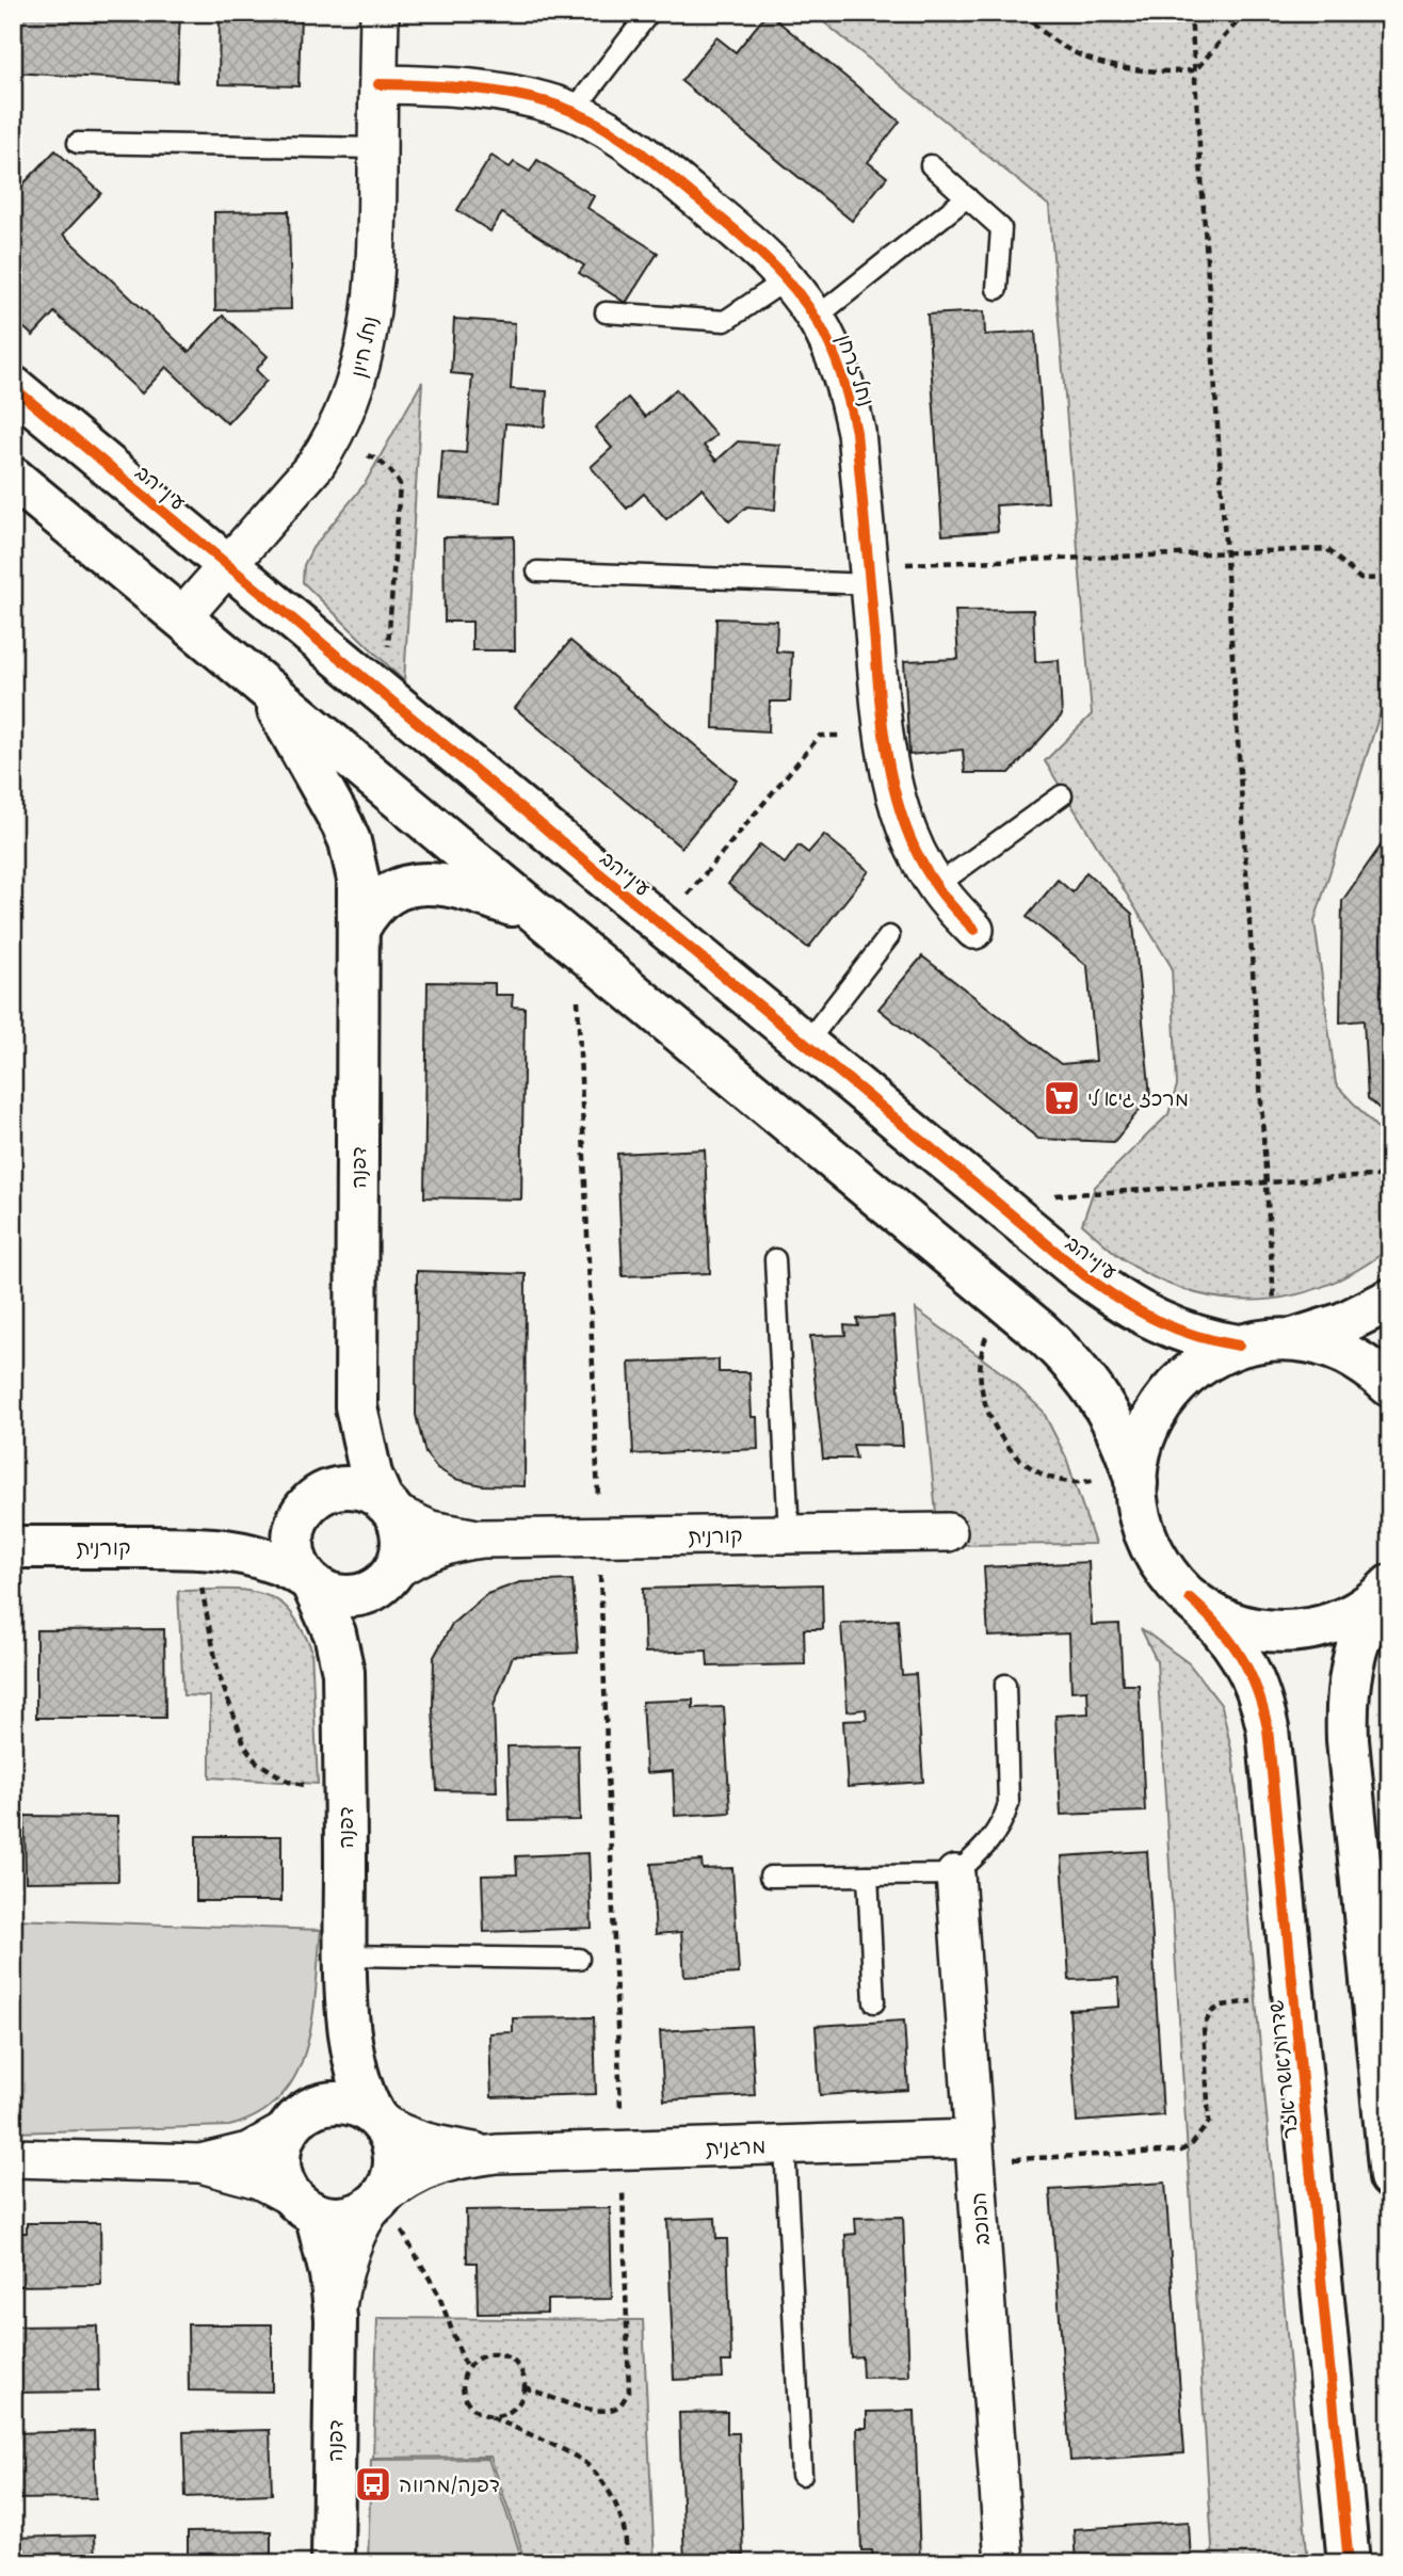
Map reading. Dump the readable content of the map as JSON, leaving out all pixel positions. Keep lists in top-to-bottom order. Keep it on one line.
{"streets":{"street":["נחל חיון","נחל זרחן","עין יהב","דפנה","קורנית","שדרות אשר אזר","מרגנית","הכוכב"]},"crossings":[["נחל חיון","נחל זרחן"],["נחל חיון","עין יהב"],["דפנה","קורנית"],["דפנה","מרגנית"],["מרגנית","הכוכב"]],"places":{"supermarket":["מרכז גיא לי"],"bus stop":["דפנה/מרווה"]}}
